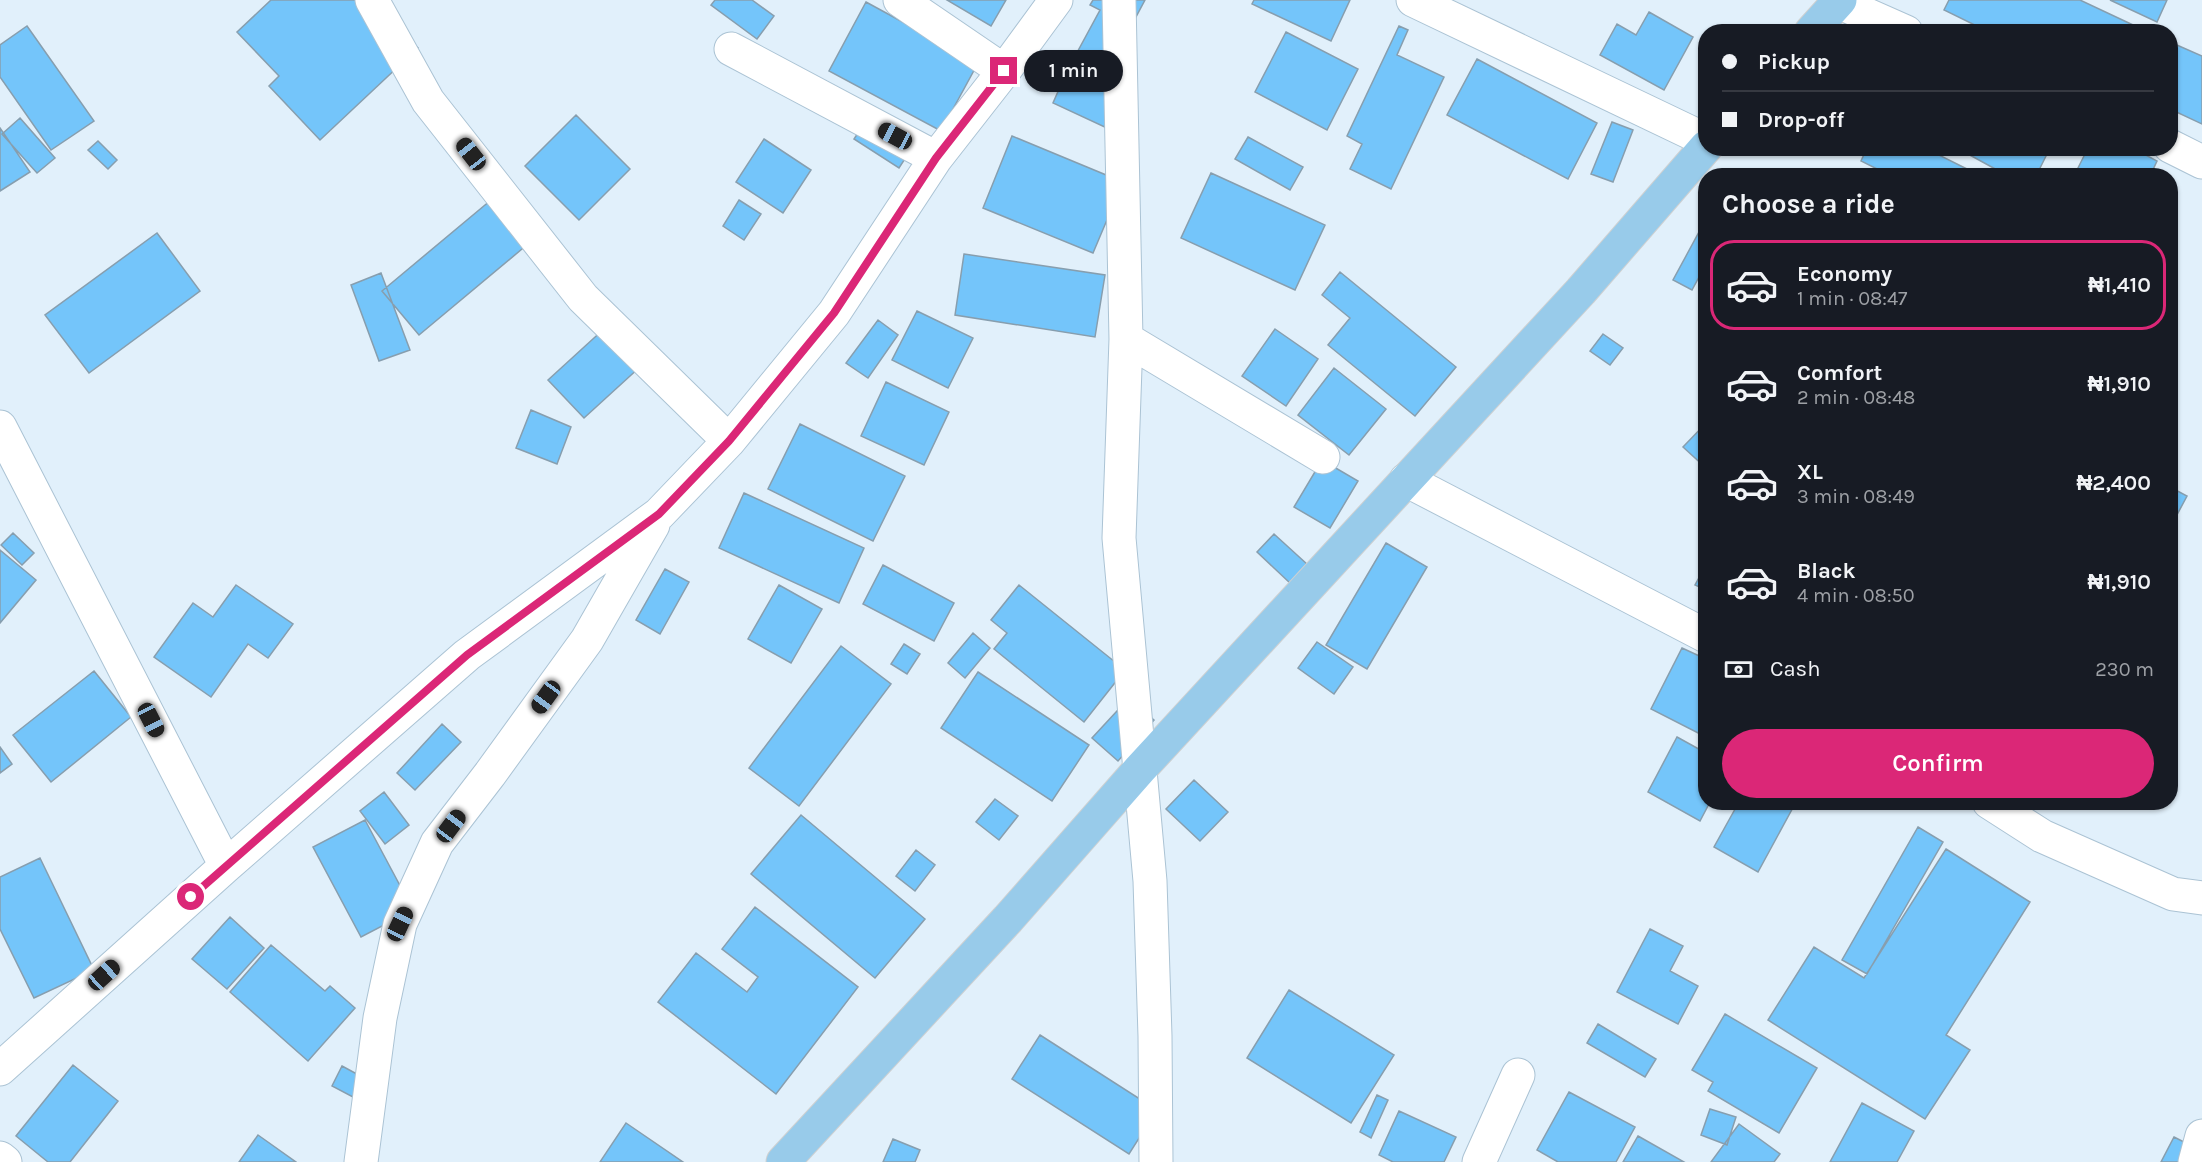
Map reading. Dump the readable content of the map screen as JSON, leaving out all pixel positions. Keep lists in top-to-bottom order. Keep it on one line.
{"page":{"banner":["Pickup","Drop-off"],"bubble":"1 min","heading":"Choose a ride","list":[{"name":"Economy","note":"1 min · 08:47","value":"₦1,410"},{"name":"Comfort","note":"2 min · 08:48","value":"₦1,910"},{"name":"XL","note":"3 min · 08:49","value":"₦2,400"},{"name":"Black","note":"4 min · 08:50","value":"₦1,910"}],"pay":["Cash","230 m"],"buttons":"Confirm"}}
